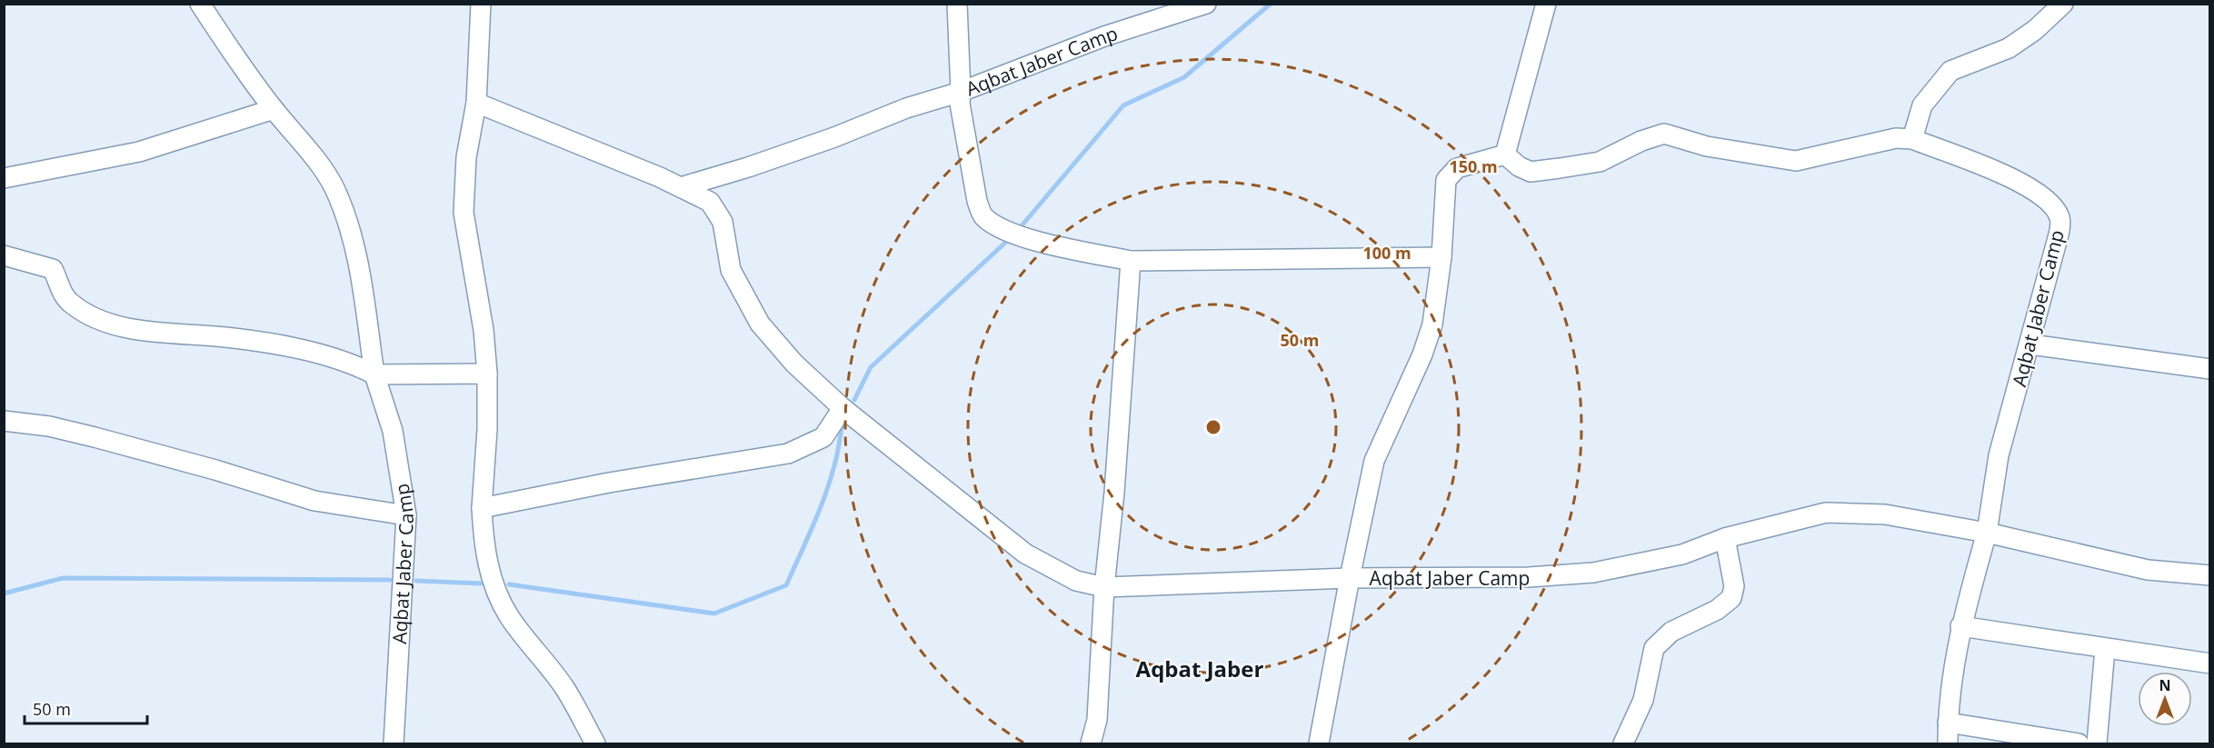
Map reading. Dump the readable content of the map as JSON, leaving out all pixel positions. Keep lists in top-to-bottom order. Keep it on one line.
{"streets":{"street":["Aqbat Jaber Camp"]},"districts":["Aqbat Jaber"],"scale_bar":"50 m","north":"top","rings":["150 m","100 m","50 m"]}
